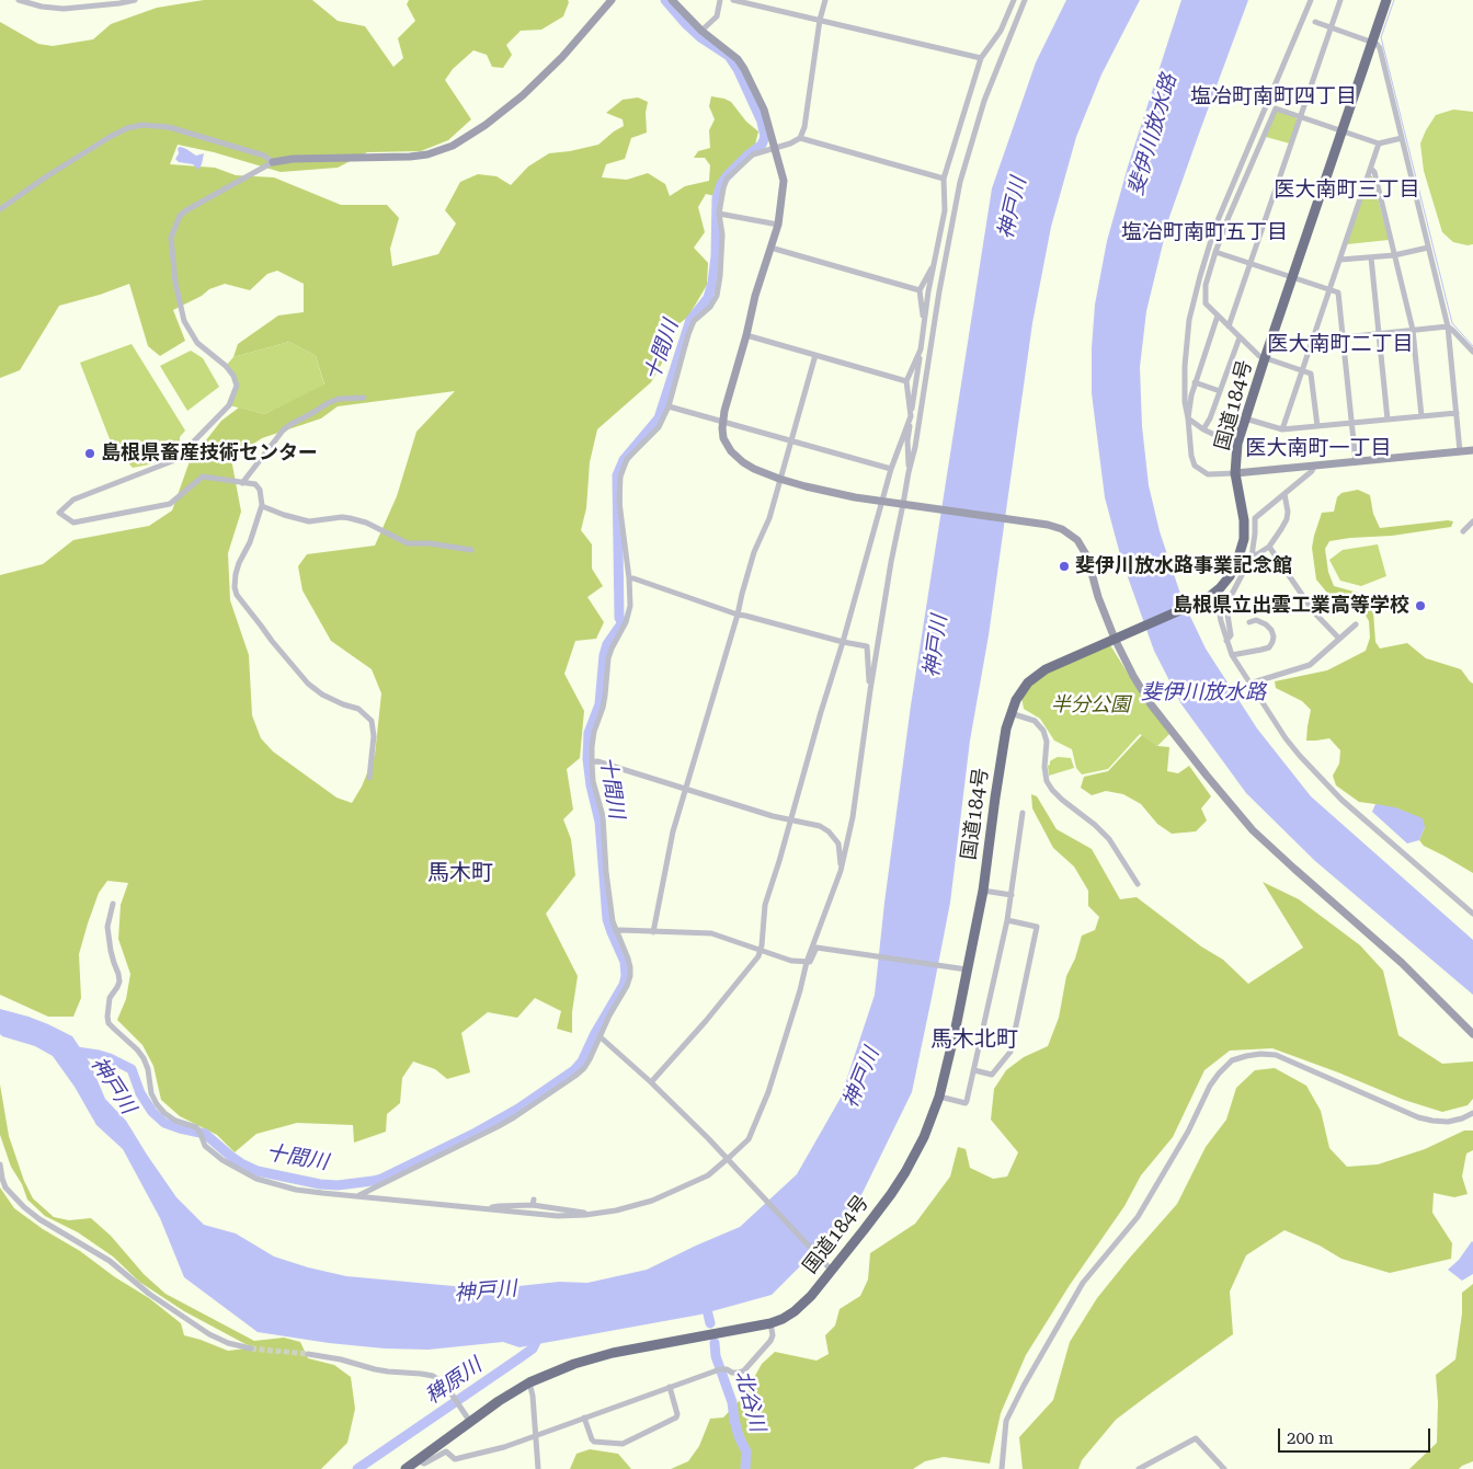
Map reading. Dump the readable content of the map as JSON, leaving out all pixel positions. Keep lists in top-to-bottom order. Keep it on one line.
{"streets":{"highway":["国道184号"]},"districts":["塩冶町南町四丁目","医大南町三丁目","塩冶町南町五丁目","医大南町二丁目","医大南町一丁目","馬木町","馬木北町"],"water":["斐伊川放水路","神戸川","十間川","稗原川","北谷川"],"parks":["半分公園"],"places":["島根県畜産技術センター","斐伊川放水路事業記念館","島根県立出雲工業高等学校"],"scale_bar":"200 m"}
